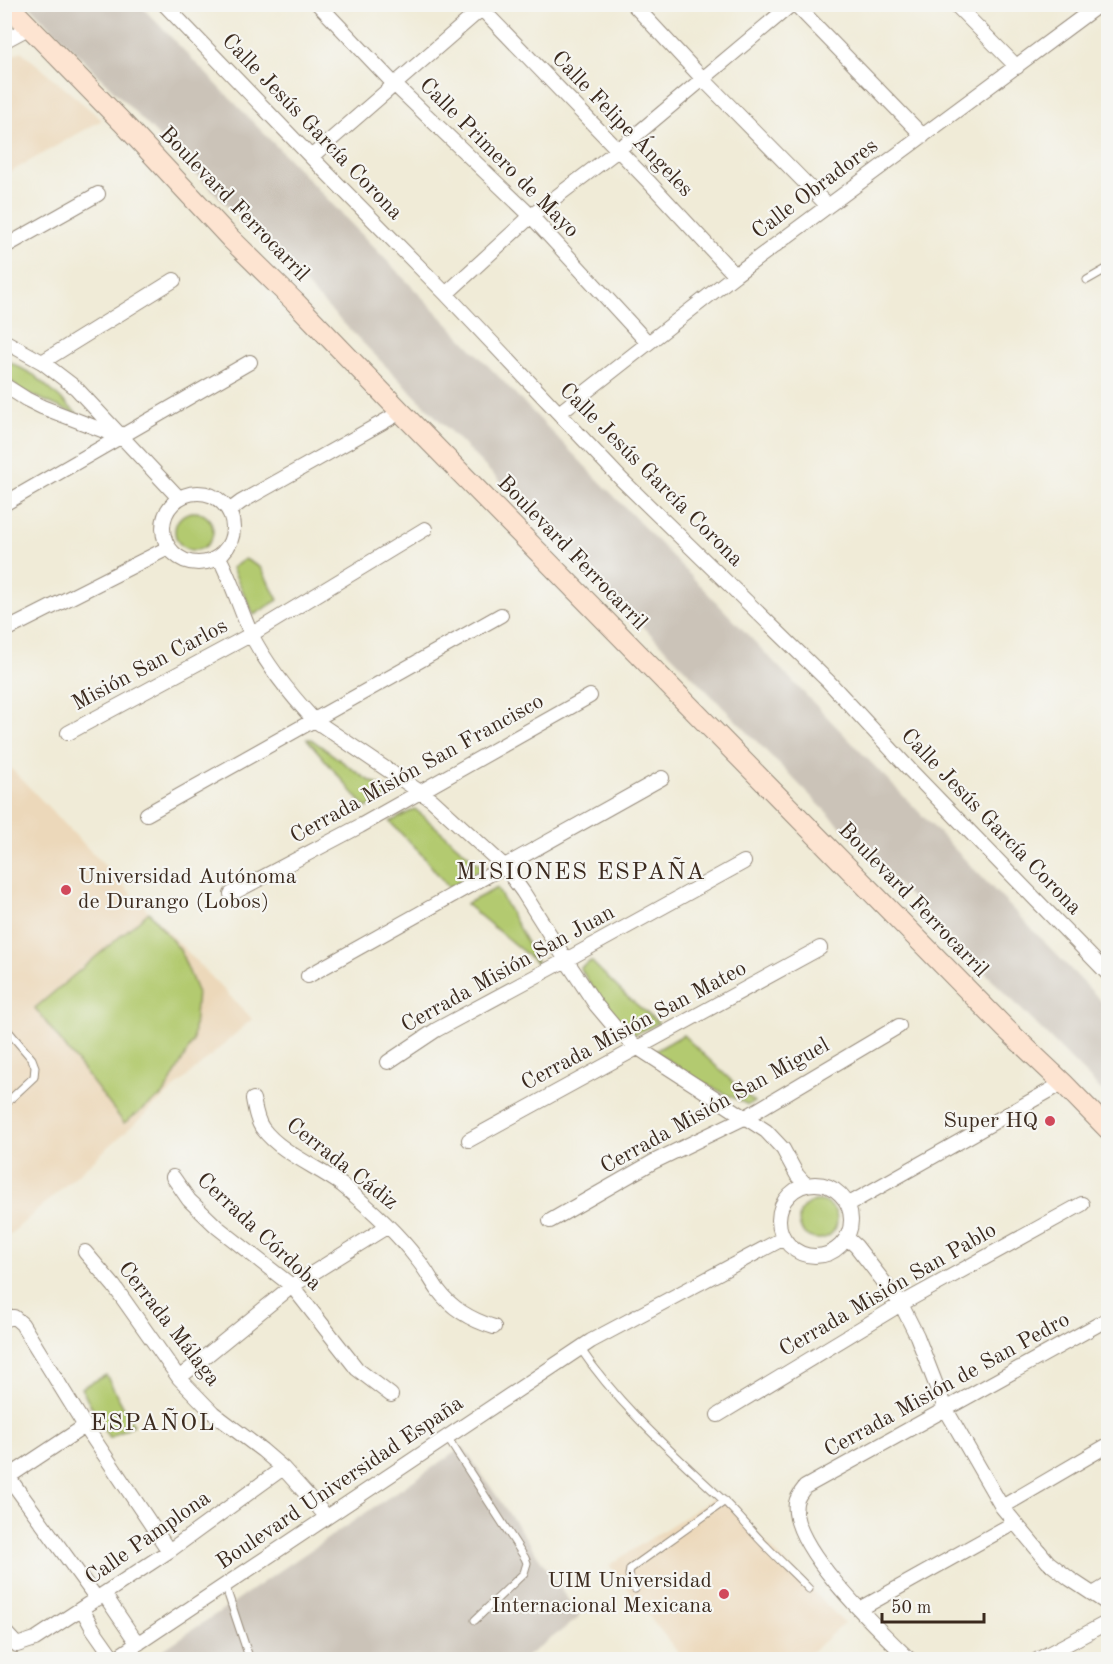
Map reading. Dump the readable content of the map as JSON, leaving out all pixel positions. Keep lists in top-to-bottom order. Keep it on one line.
{"streets":{"main road":["Boulevard Ferrocarril"],"street":["Calle Felipe Ángeles","Calle Jesús García Corona","Calle Primero de Mayo","Calle Obradores","Misión San Carlos","Cerrada Misión San Francisco","Cerrada Misión San Juan","Cerrada Misión San Mateo","Cerrada Misión San Miguel","Cerrada Cádiz","Cerrada Córdoba","Cerrada Misión San Pablo","Cerrada Málaga","Cerrada Misión de San Pedro","Boulevard Universidad España","Calle Pamplona"]},"crossings":[["Calle Felipe Ángeles","Calle Obradores"],["Calle Jesús García Corona","Calle Obradores"],["Calle Primero de Mayo","Calle Obradores"],["Cerrada Málaga","Boulevard Universidad España"],["Cerrada Málaga","Calle Pamplona"]],"districts":["MISIONES ESPAÑA","ESPAÑOL"],"places":["Universidad Autónoma de Durango (Lobos)","Super HQ","UIM Universidad Internacional Mexicana"],"scale_bar":"50 m"}
